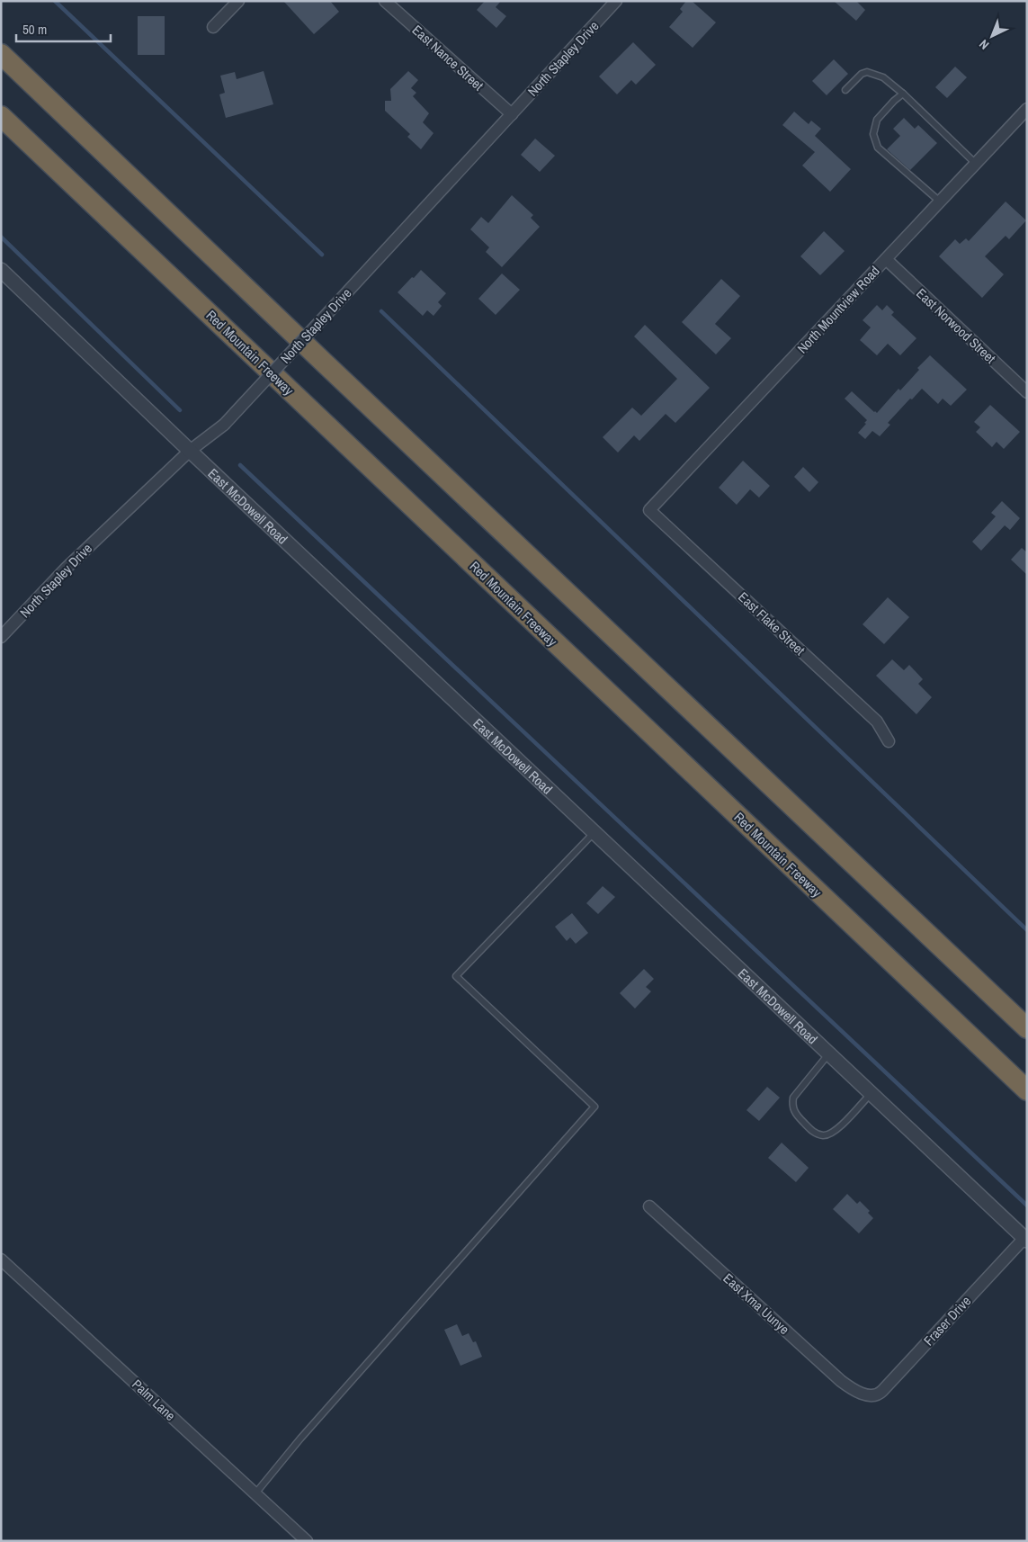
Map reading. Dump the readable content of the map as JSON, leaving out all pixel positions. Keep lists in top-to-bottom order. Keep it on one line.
{"streets":{"highway":["Red Mountain Freeway"],"street":["East Nance Street","North Stapley Drive","North Mountview Road","East Norwood Street","East McDowell Road","East Flake Street","East Xma Uunye","Fraser Drive","Palm Lane"]},"crossings":[["East Nance Street","North Stapley Drive"],["North Stapley Drive","East McDowell Road"],["North Mountview Road","East Norwood Street"],["North Mountview Road","East Flake Street"],["East McDowell Road","Fraser Drive"],["East Xma Uunye","Fraser Drive"]],"scale_bar":"50 m","north":"bottom left"}
